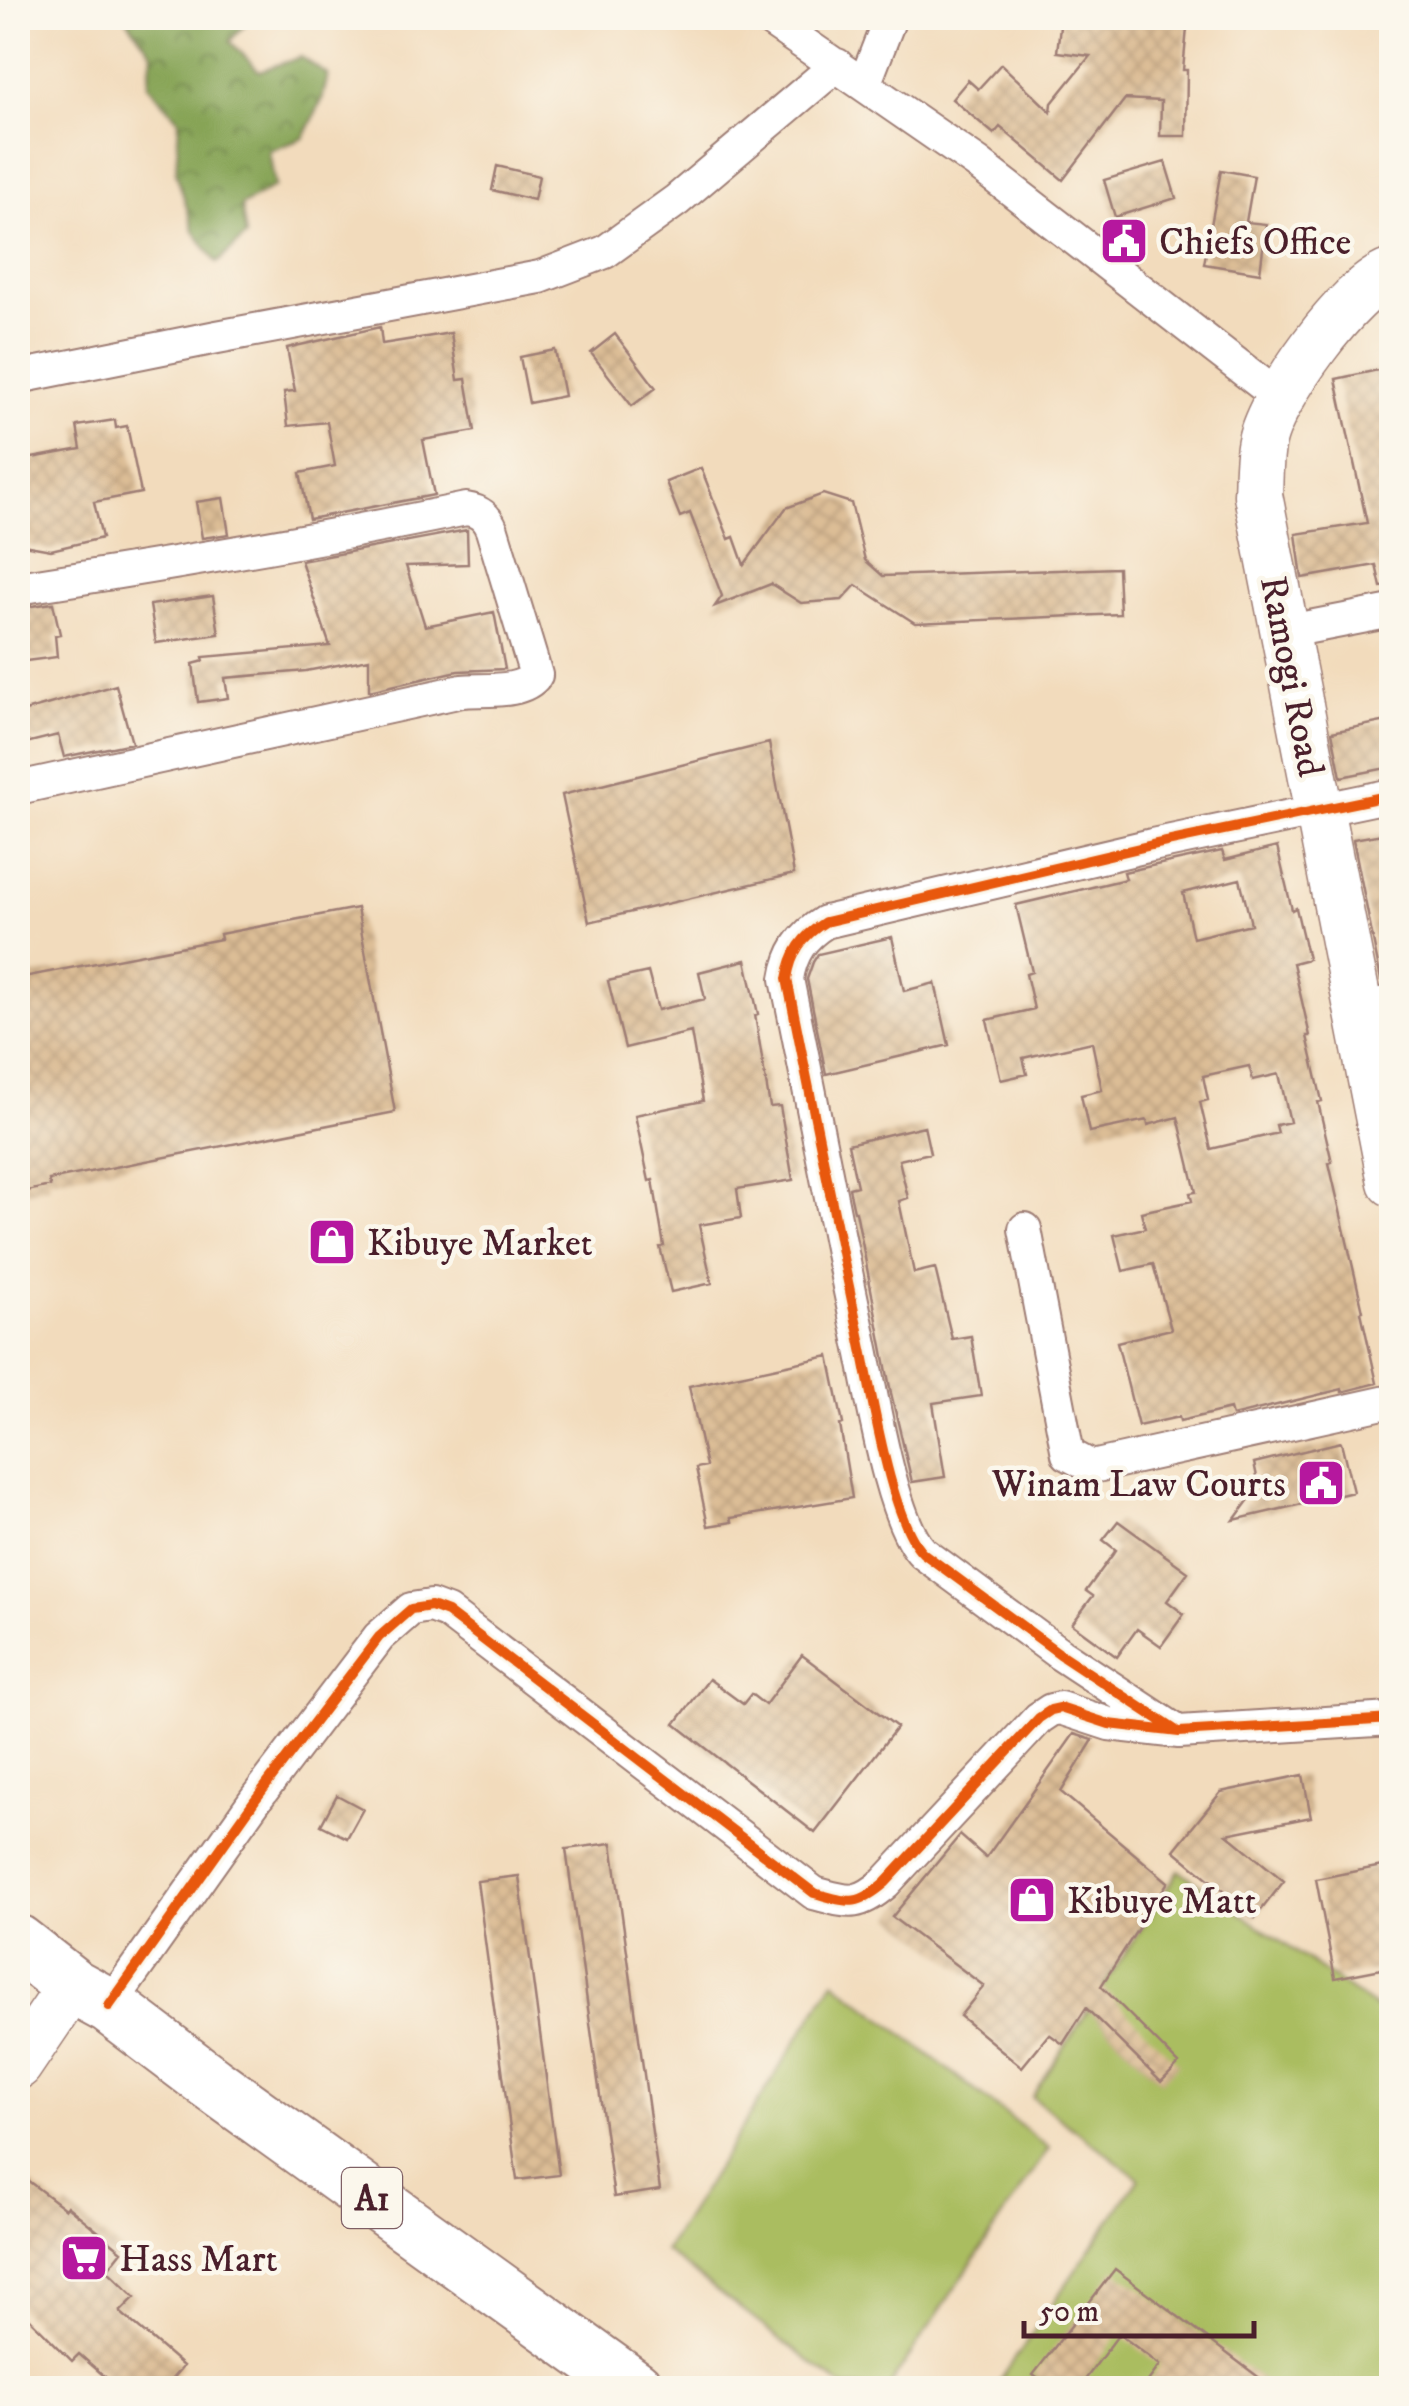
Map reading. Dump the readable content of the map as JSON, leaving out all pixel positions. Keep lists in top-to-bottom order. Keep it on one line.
{"streets":{"highway":["A1"],"street":["Ramogi Road"]},"places":{"public building":["Chiefs Office","Winam Law Courts"],"shop":["Kibuye Market","Kibuye Matt"],"supermarket":["Hass Mart"]},"scale_bar":"50 m"}
